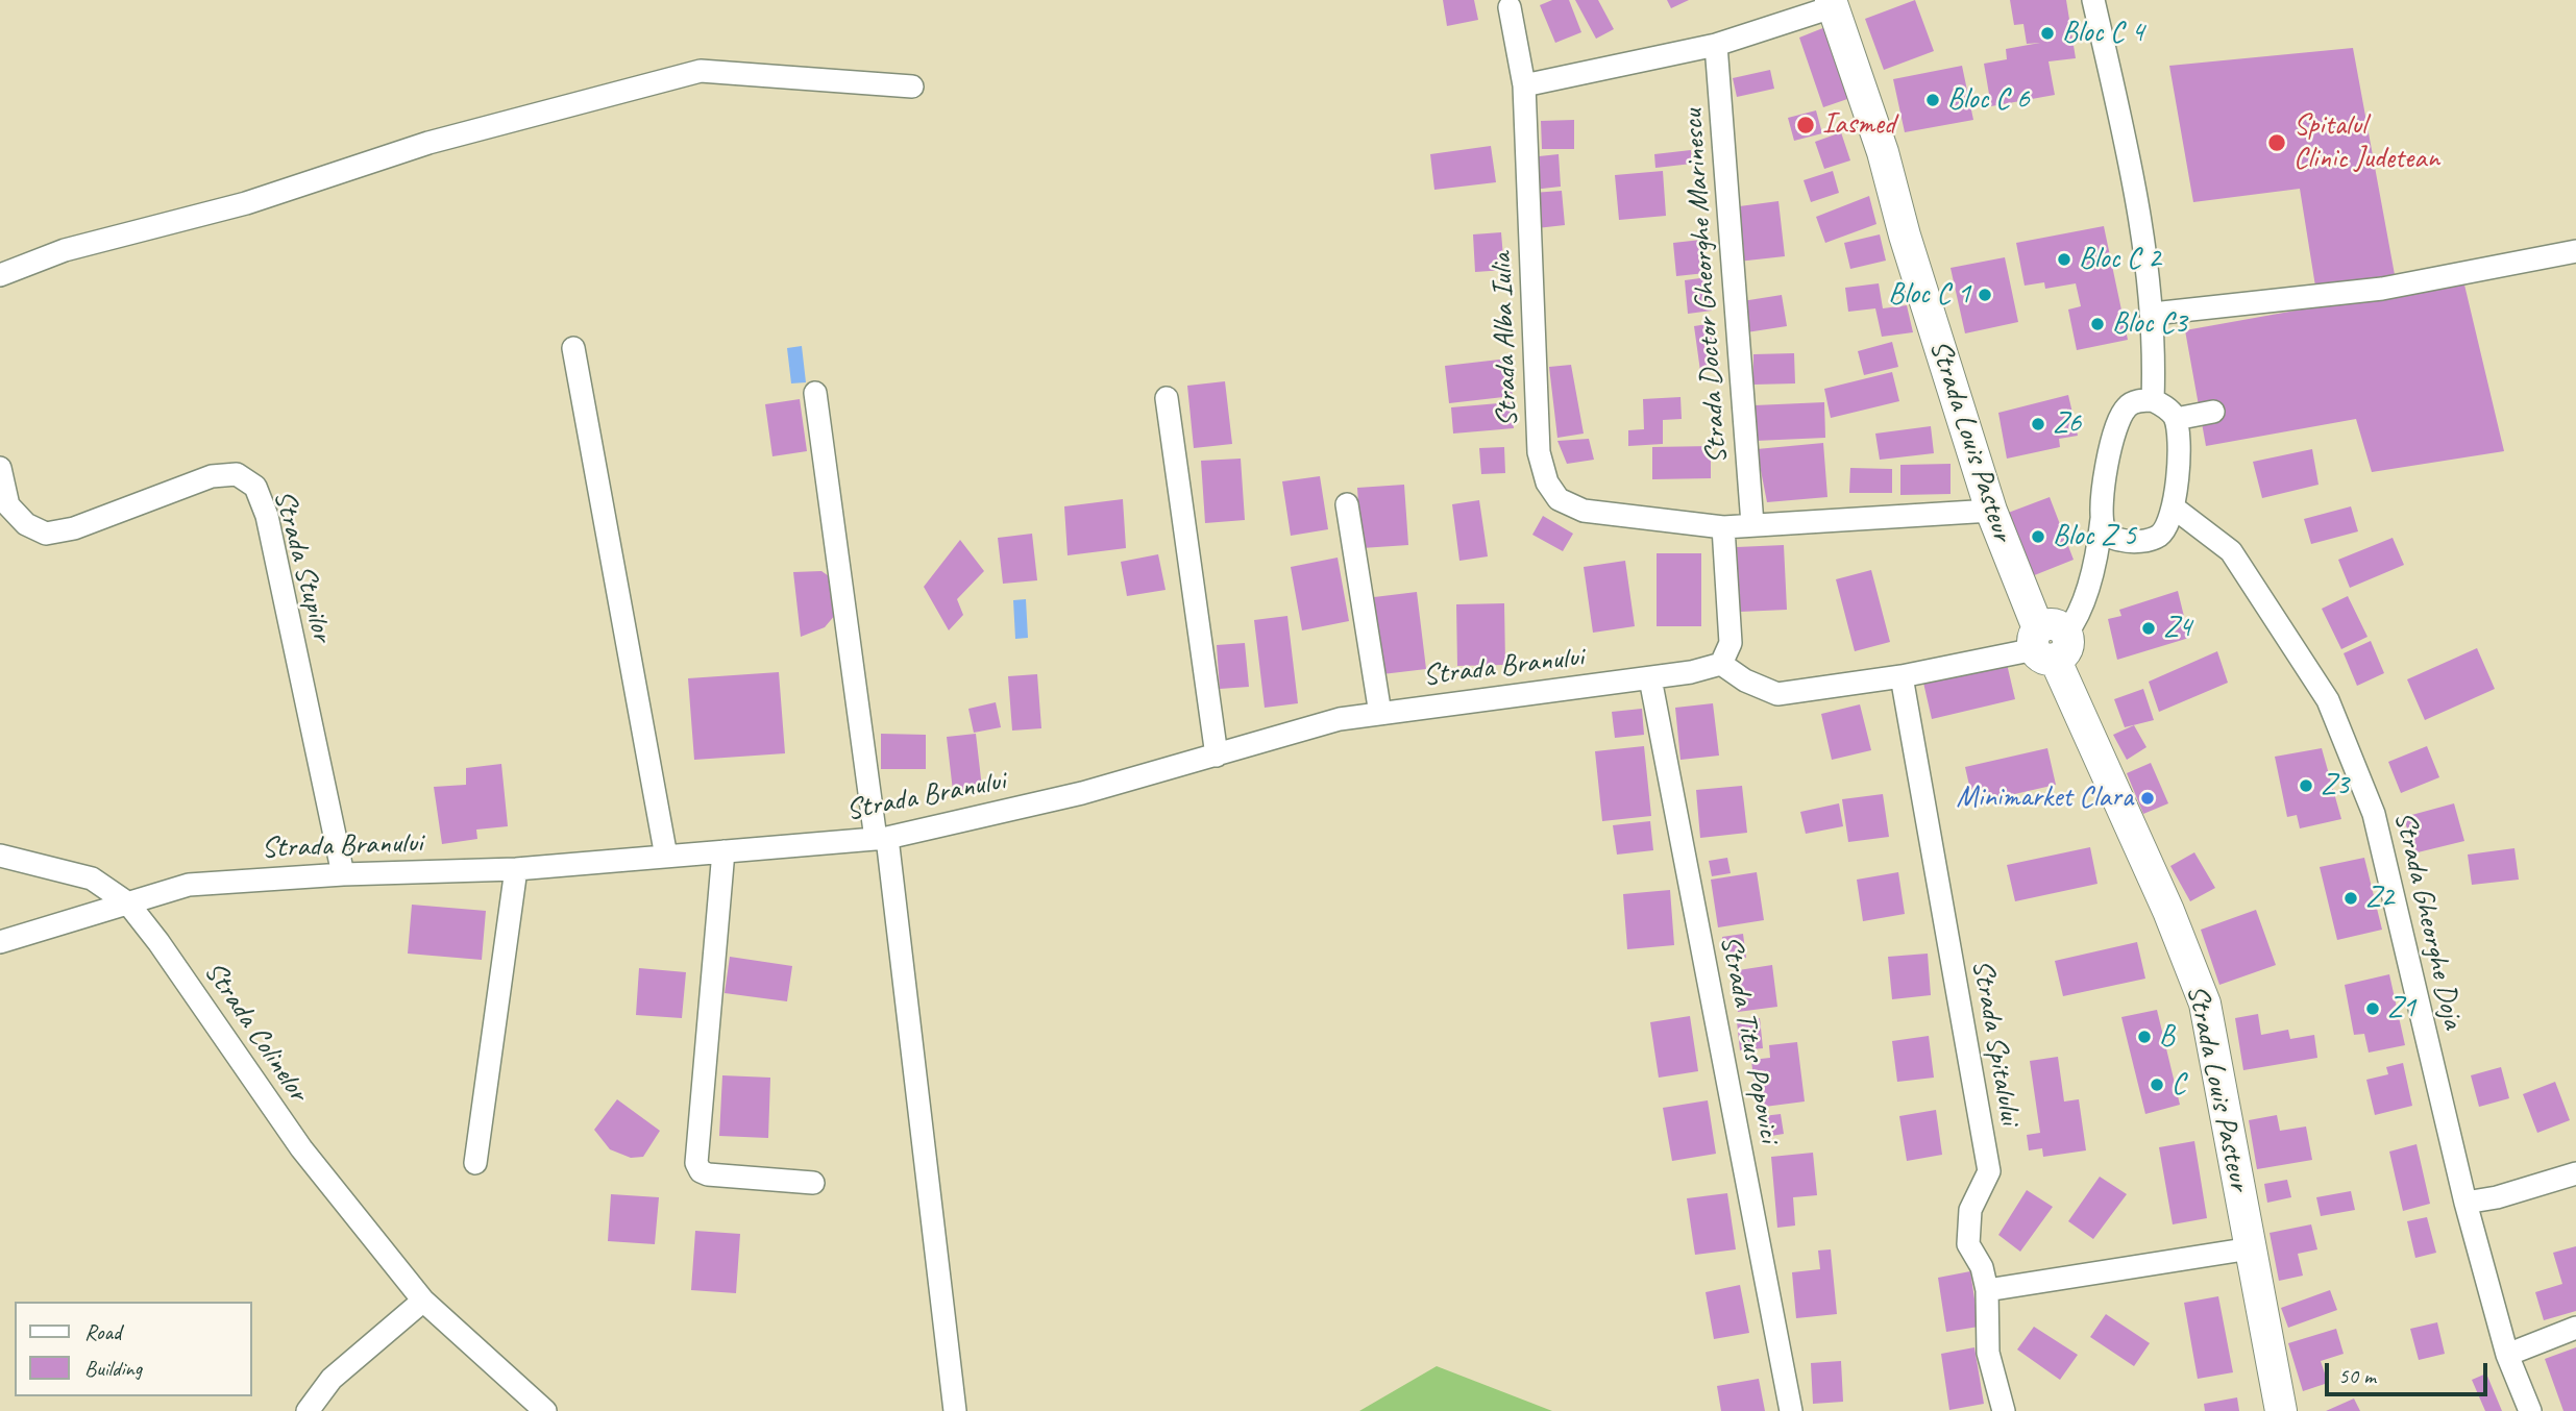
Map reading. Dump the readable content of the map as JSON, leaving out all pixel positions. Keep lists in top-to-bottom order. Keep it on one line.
{"streets":{"main road":["Strada Louis Pasteur"],"street":["Strada Doctor Gheorghe Marinescu","Strada Alba Iulia","Strada Stupilor","Strada Branului","Strada Gheorghe Doja","Strada Colinelor","Strada Titus Popovici","Strada Spitalului"]},"crossings":[["Strada Stupilor","Strada Branului"],["Strada Branului","Strada Colinelor"],["Strada Branului","Strada Titus Popovici"]],"places":["Bloc C 4","Bloc C 6","Iasmed","Spitalul Clinic Judetean","Bloc C 2","Bloc C 1","Bloc C3","Z6","Bloc Z 5","Z4","Z3","Minimarket Clara","Z2","Z1","B","C"],"legend":["Road","Building"],"scale_bar":"50 m"}
